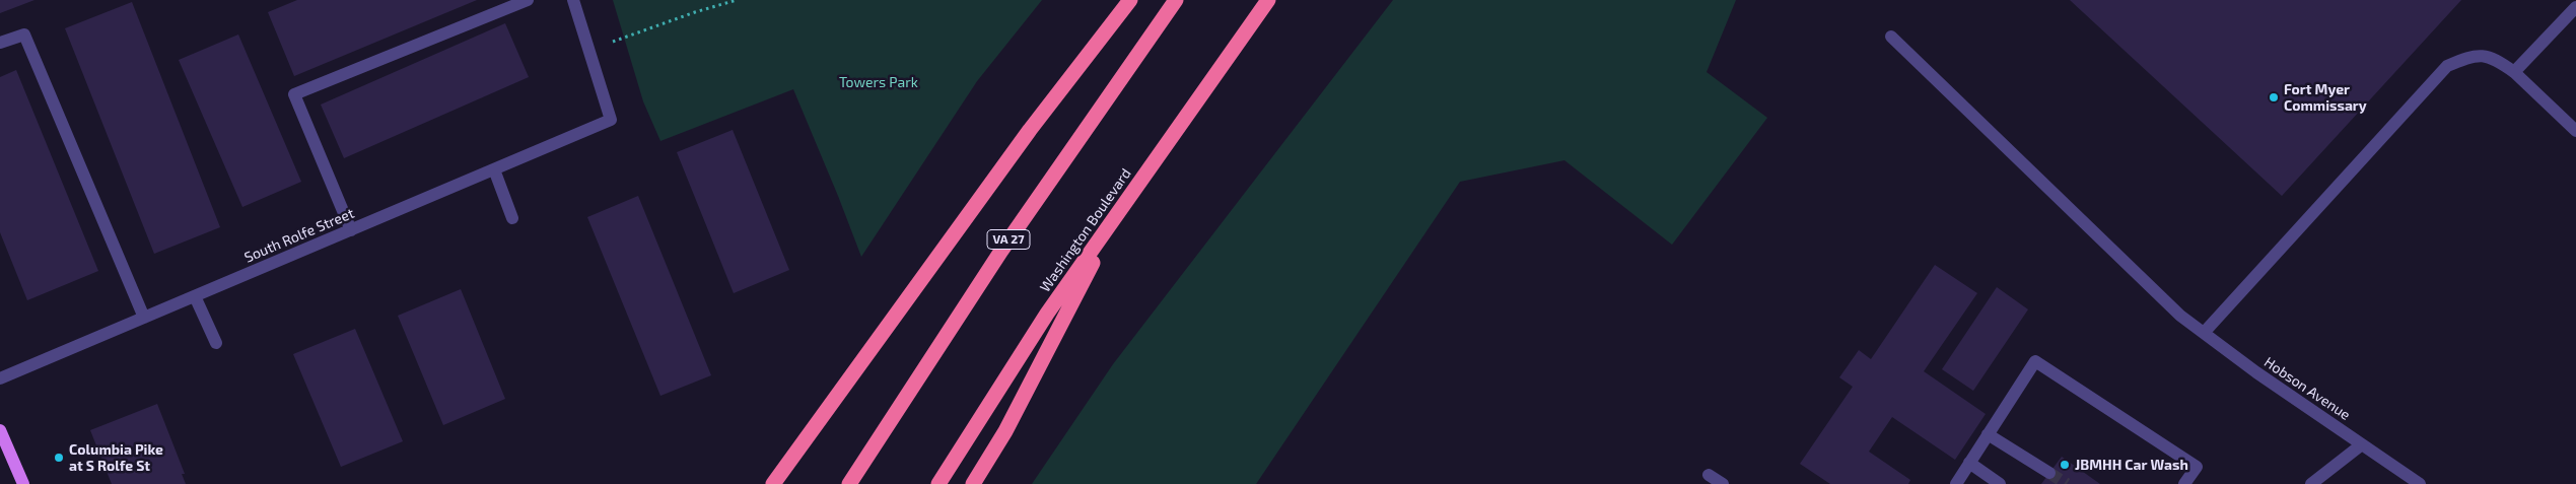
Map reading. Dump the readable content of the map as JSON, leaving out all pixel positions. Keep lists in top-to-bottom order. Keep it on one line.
{"streets":{"highway":["Washington Boulevard","VA 27"],"street":["South Rolfe Street","Hobson Avenue"]},"parks":["Towers Park"],"places":["Fort Myer Commissary","Columbia Pike at S Rolfe St","JBMHH Car Wash"]}
